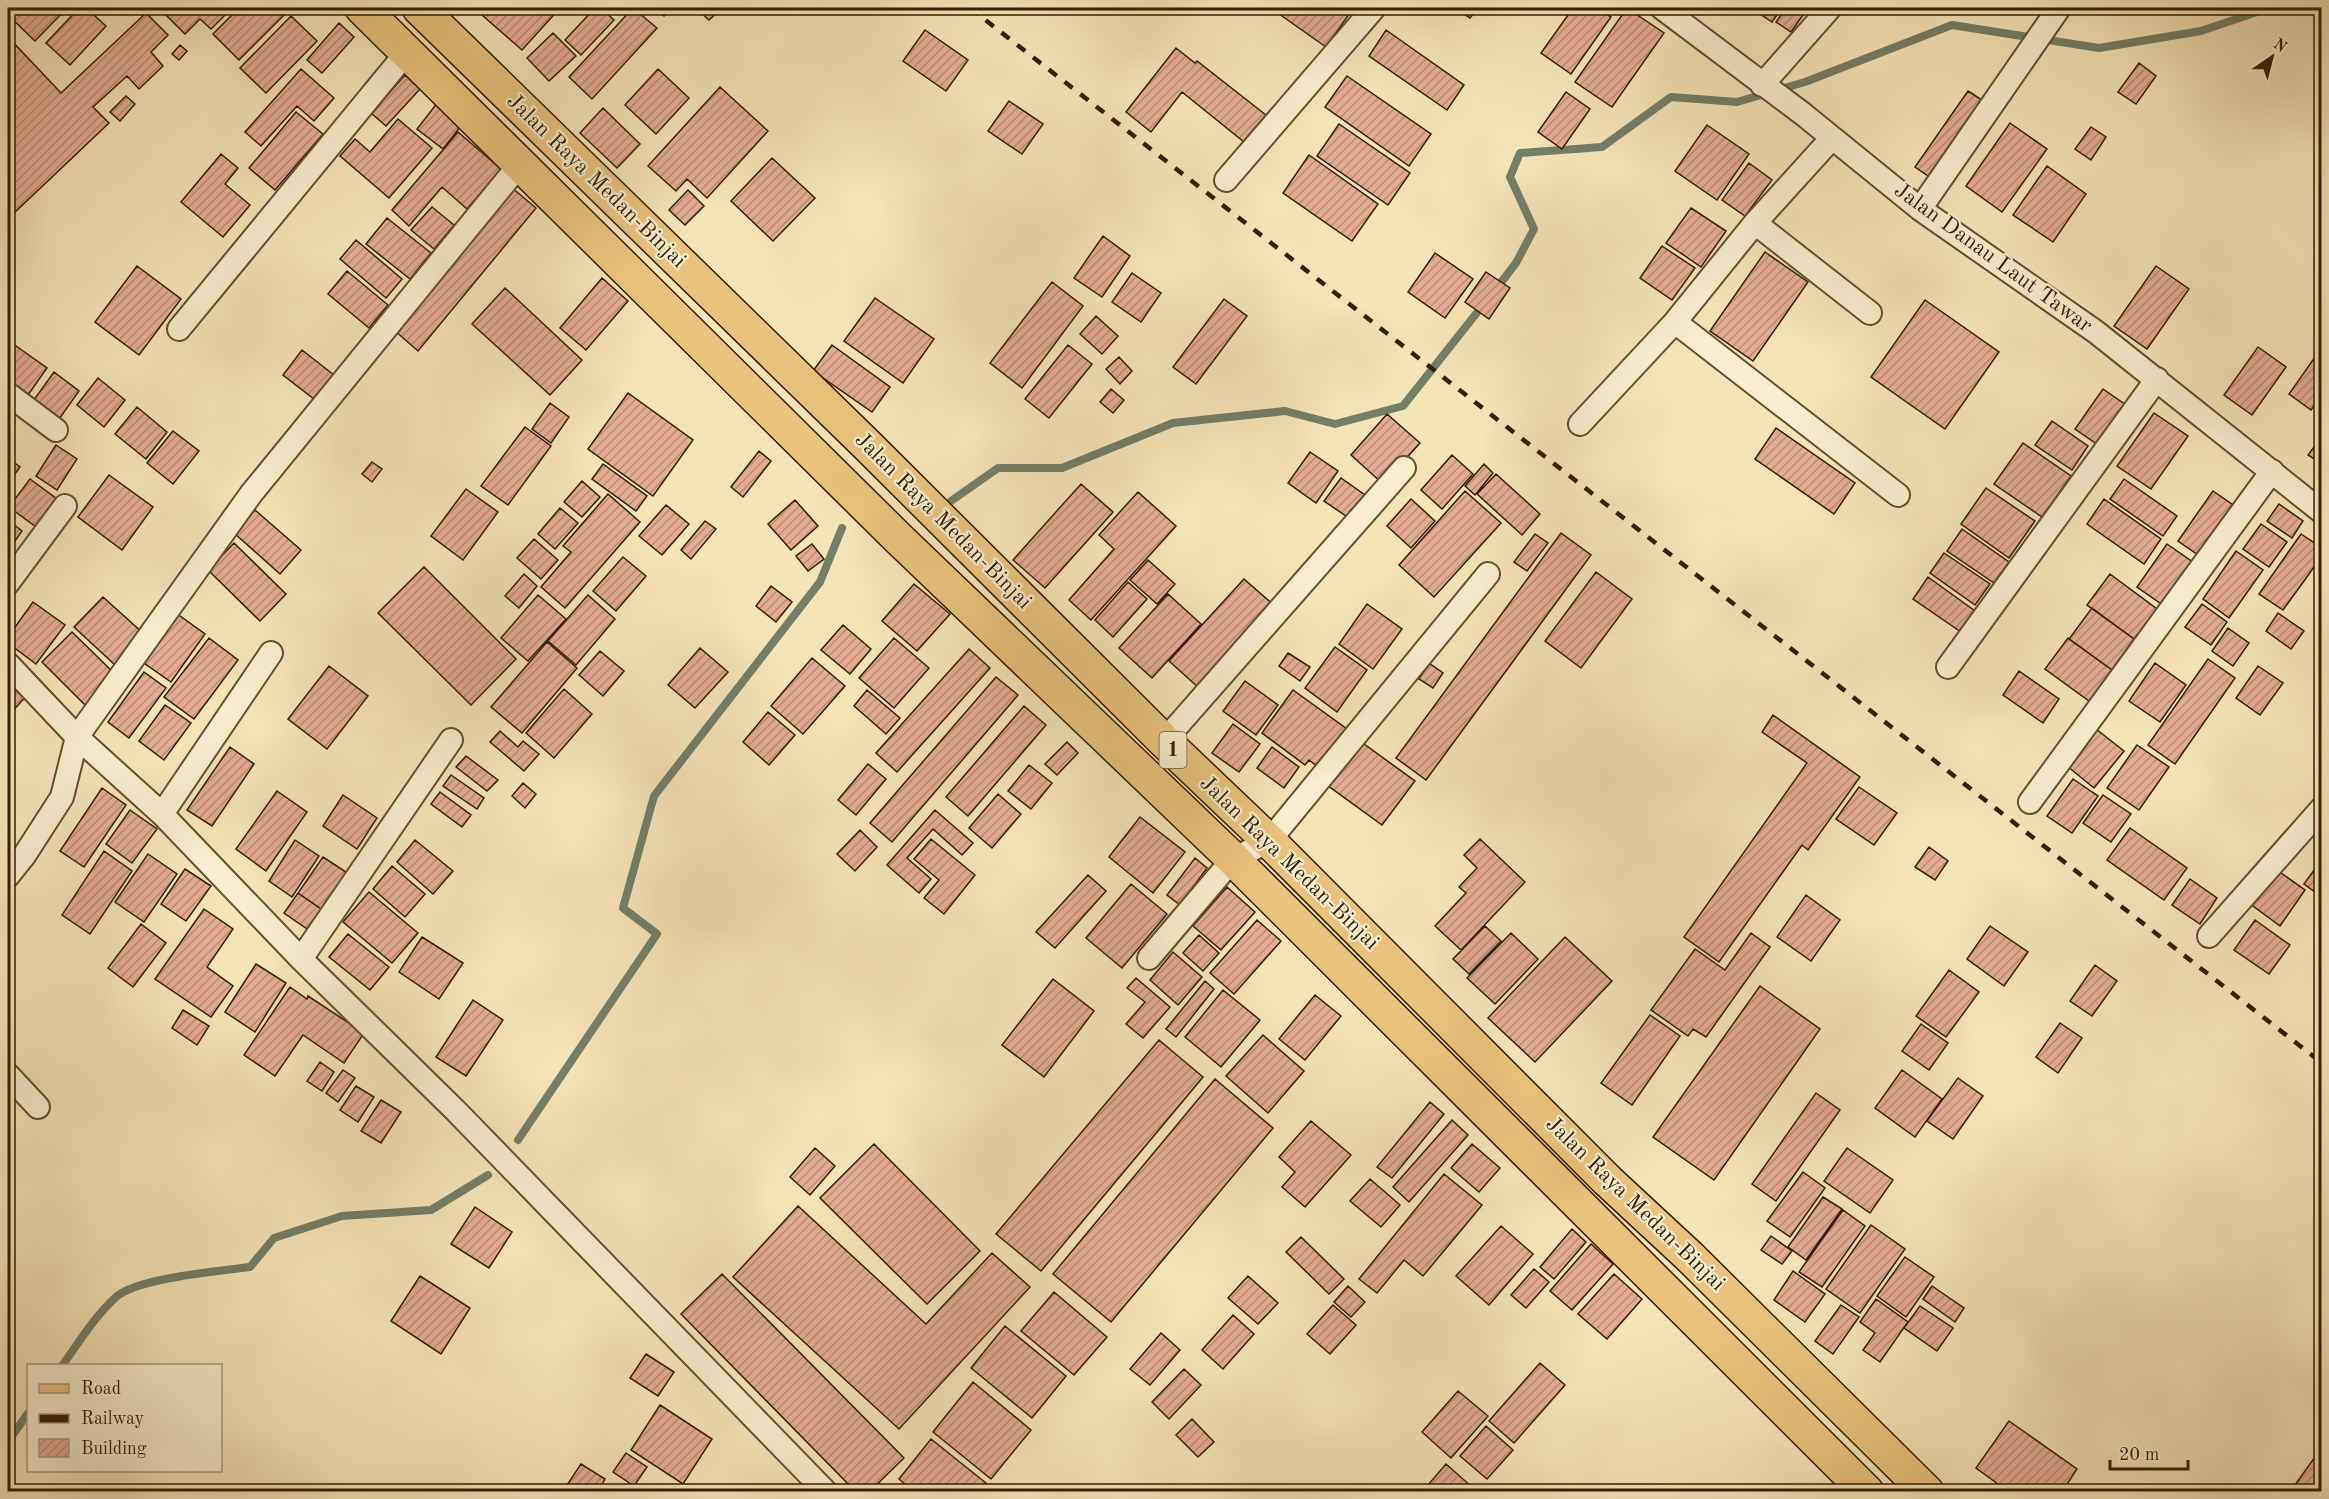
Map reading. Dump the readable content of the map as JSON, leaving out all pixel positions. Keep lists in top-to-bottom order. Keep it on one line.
{"streets":{"main road":["Jalan Raya Medan-Binjai","1"],"street":["Jalan Danau Laut Tawar"]},"legend":["Road","Railway","Building"],"scale_bar":"20 m","north":"top right"}
